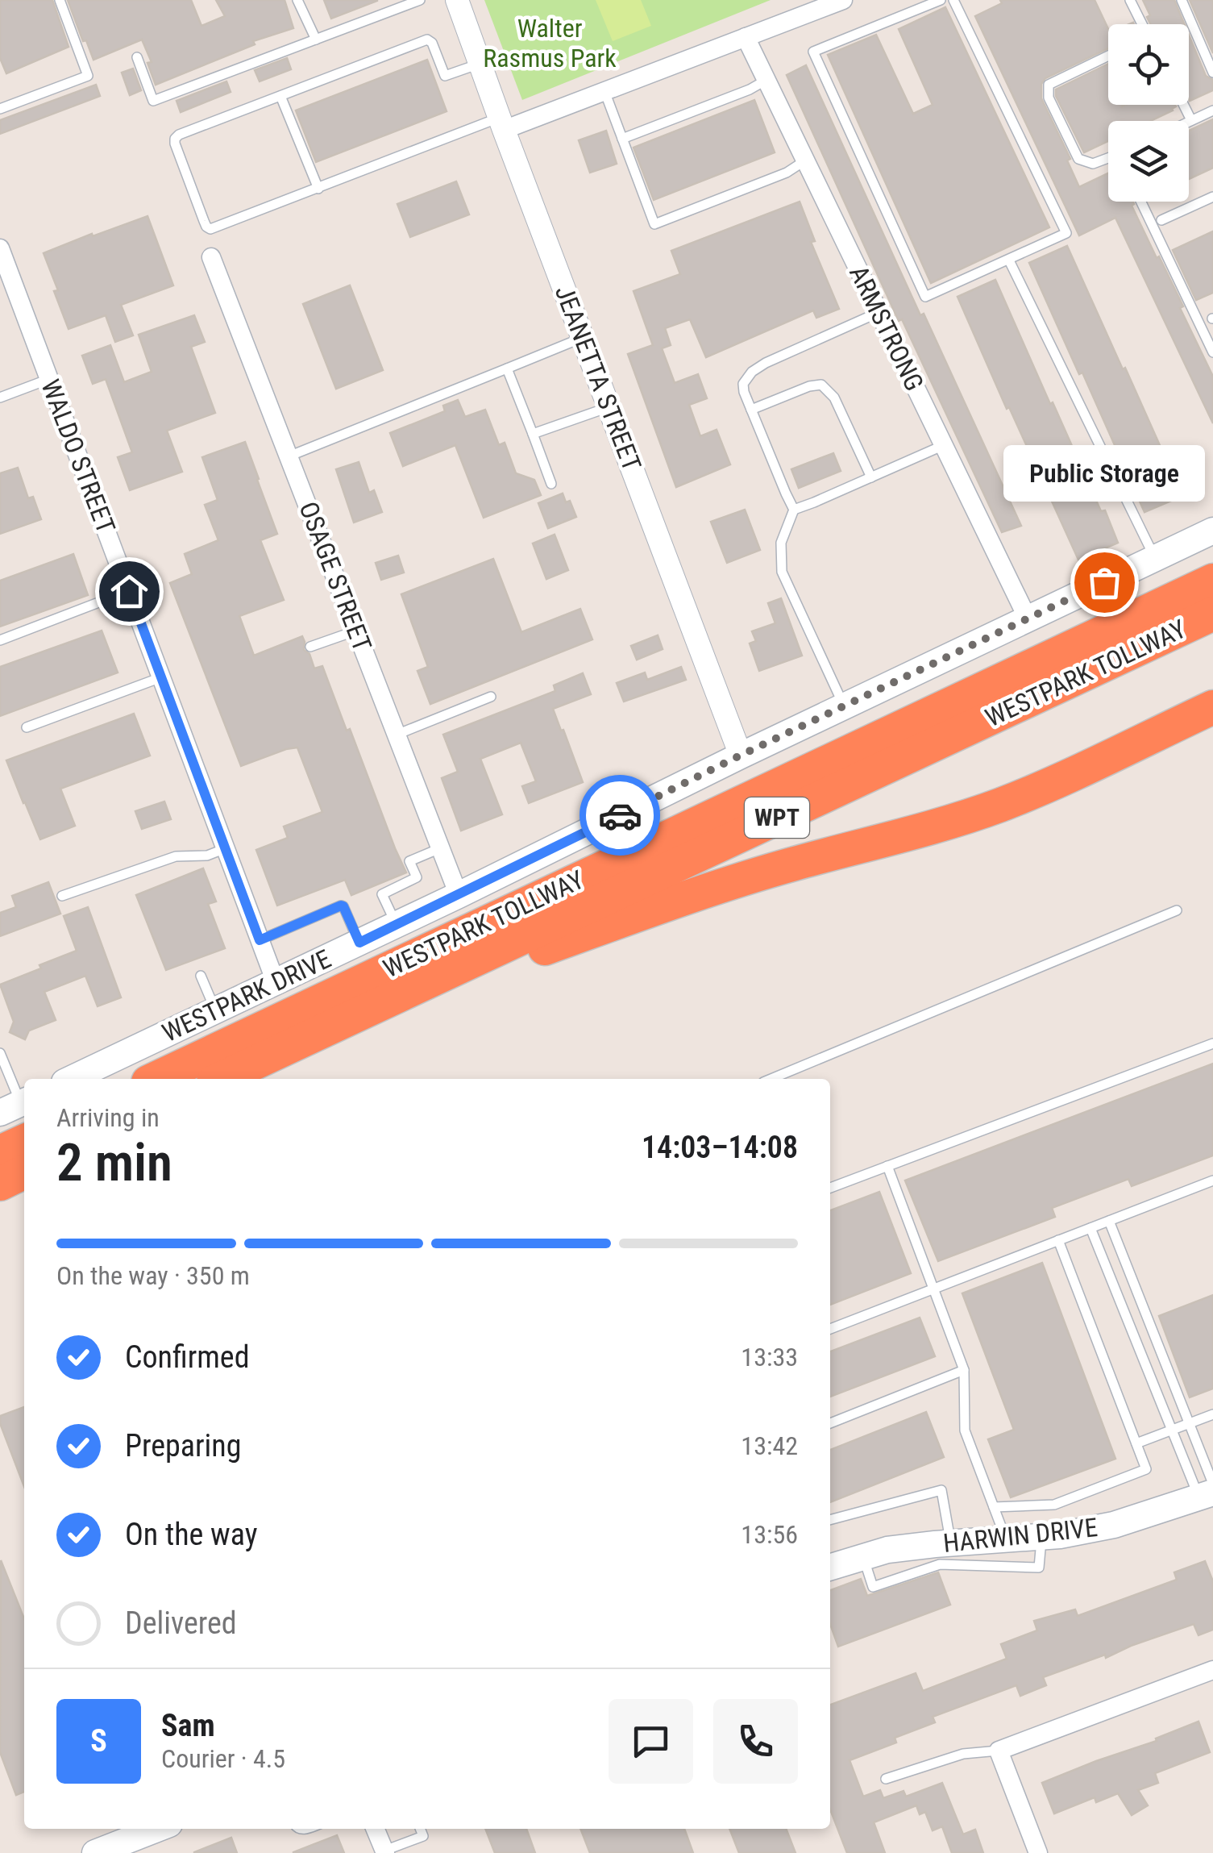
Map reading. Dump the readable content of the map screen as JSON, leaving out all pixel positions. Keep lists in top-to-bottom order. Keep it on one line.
{"streets":{"highway":["WESTPARK TOLLWAY","WPT"],"main road":["WESTPARK DRIVE","HARWIN DRIVE"],"street":["ARMSTRONG","JEANETTA STREET","WALDO STREET","OSAGE STREET"]},"crossings":[["ARMSTRONG","WESTPARK DRIVE"],["JEANETTA STREET","WESTPARK DRIVE"],["WALDO STREET","WESTPARK DRIVE"],["OSAGE STREET","WESTPARK DRIVE"]],"parks":["Walter Rasmus Park"],"places":["Public Storage"],"page":{"bubble":"Public Storage","heading":["2 min","Arriving in","14:03–14:08"],"panel":["Sam","Courier · 4.5"],"bar":"On the way · 350 m","list":[["Confirmed","13:33"],["Preparing","13:42"],["On the way","13:56"],"Delivered"],"round":"S"}}
